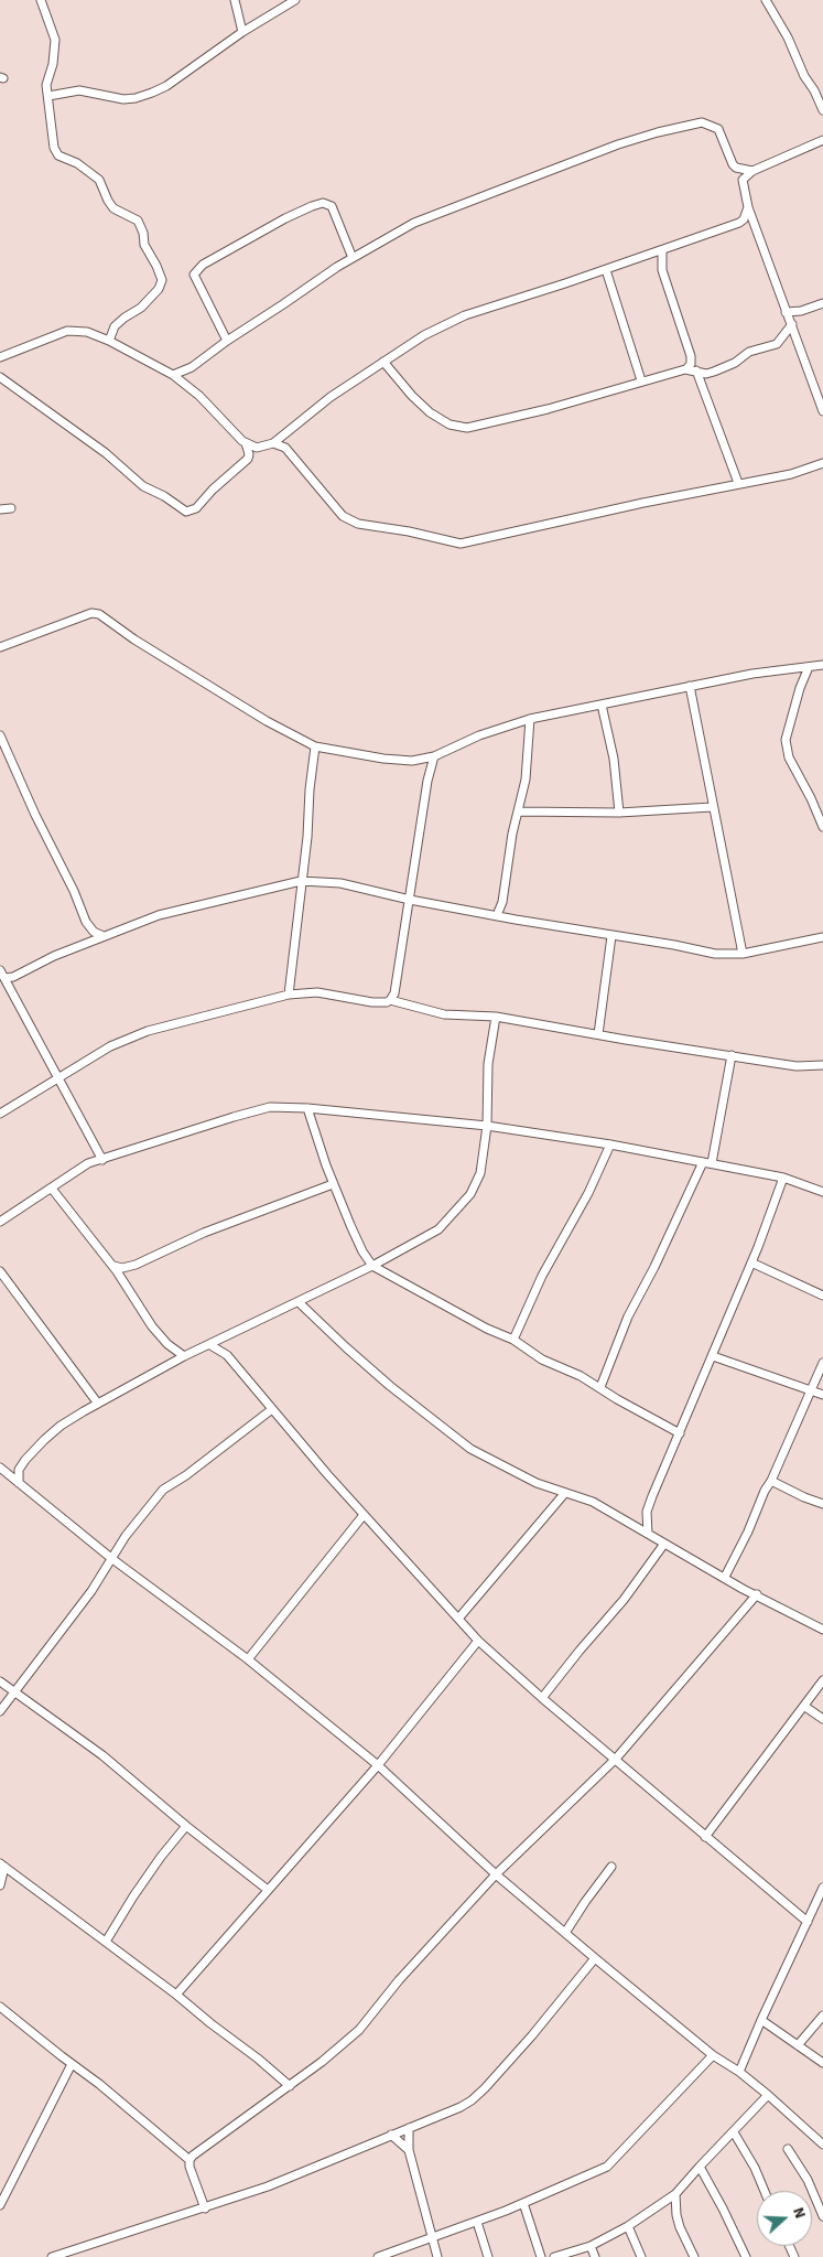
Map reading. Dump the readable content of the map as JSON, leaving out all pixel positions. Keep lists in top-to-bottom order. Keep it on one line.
{"north":"right"}
